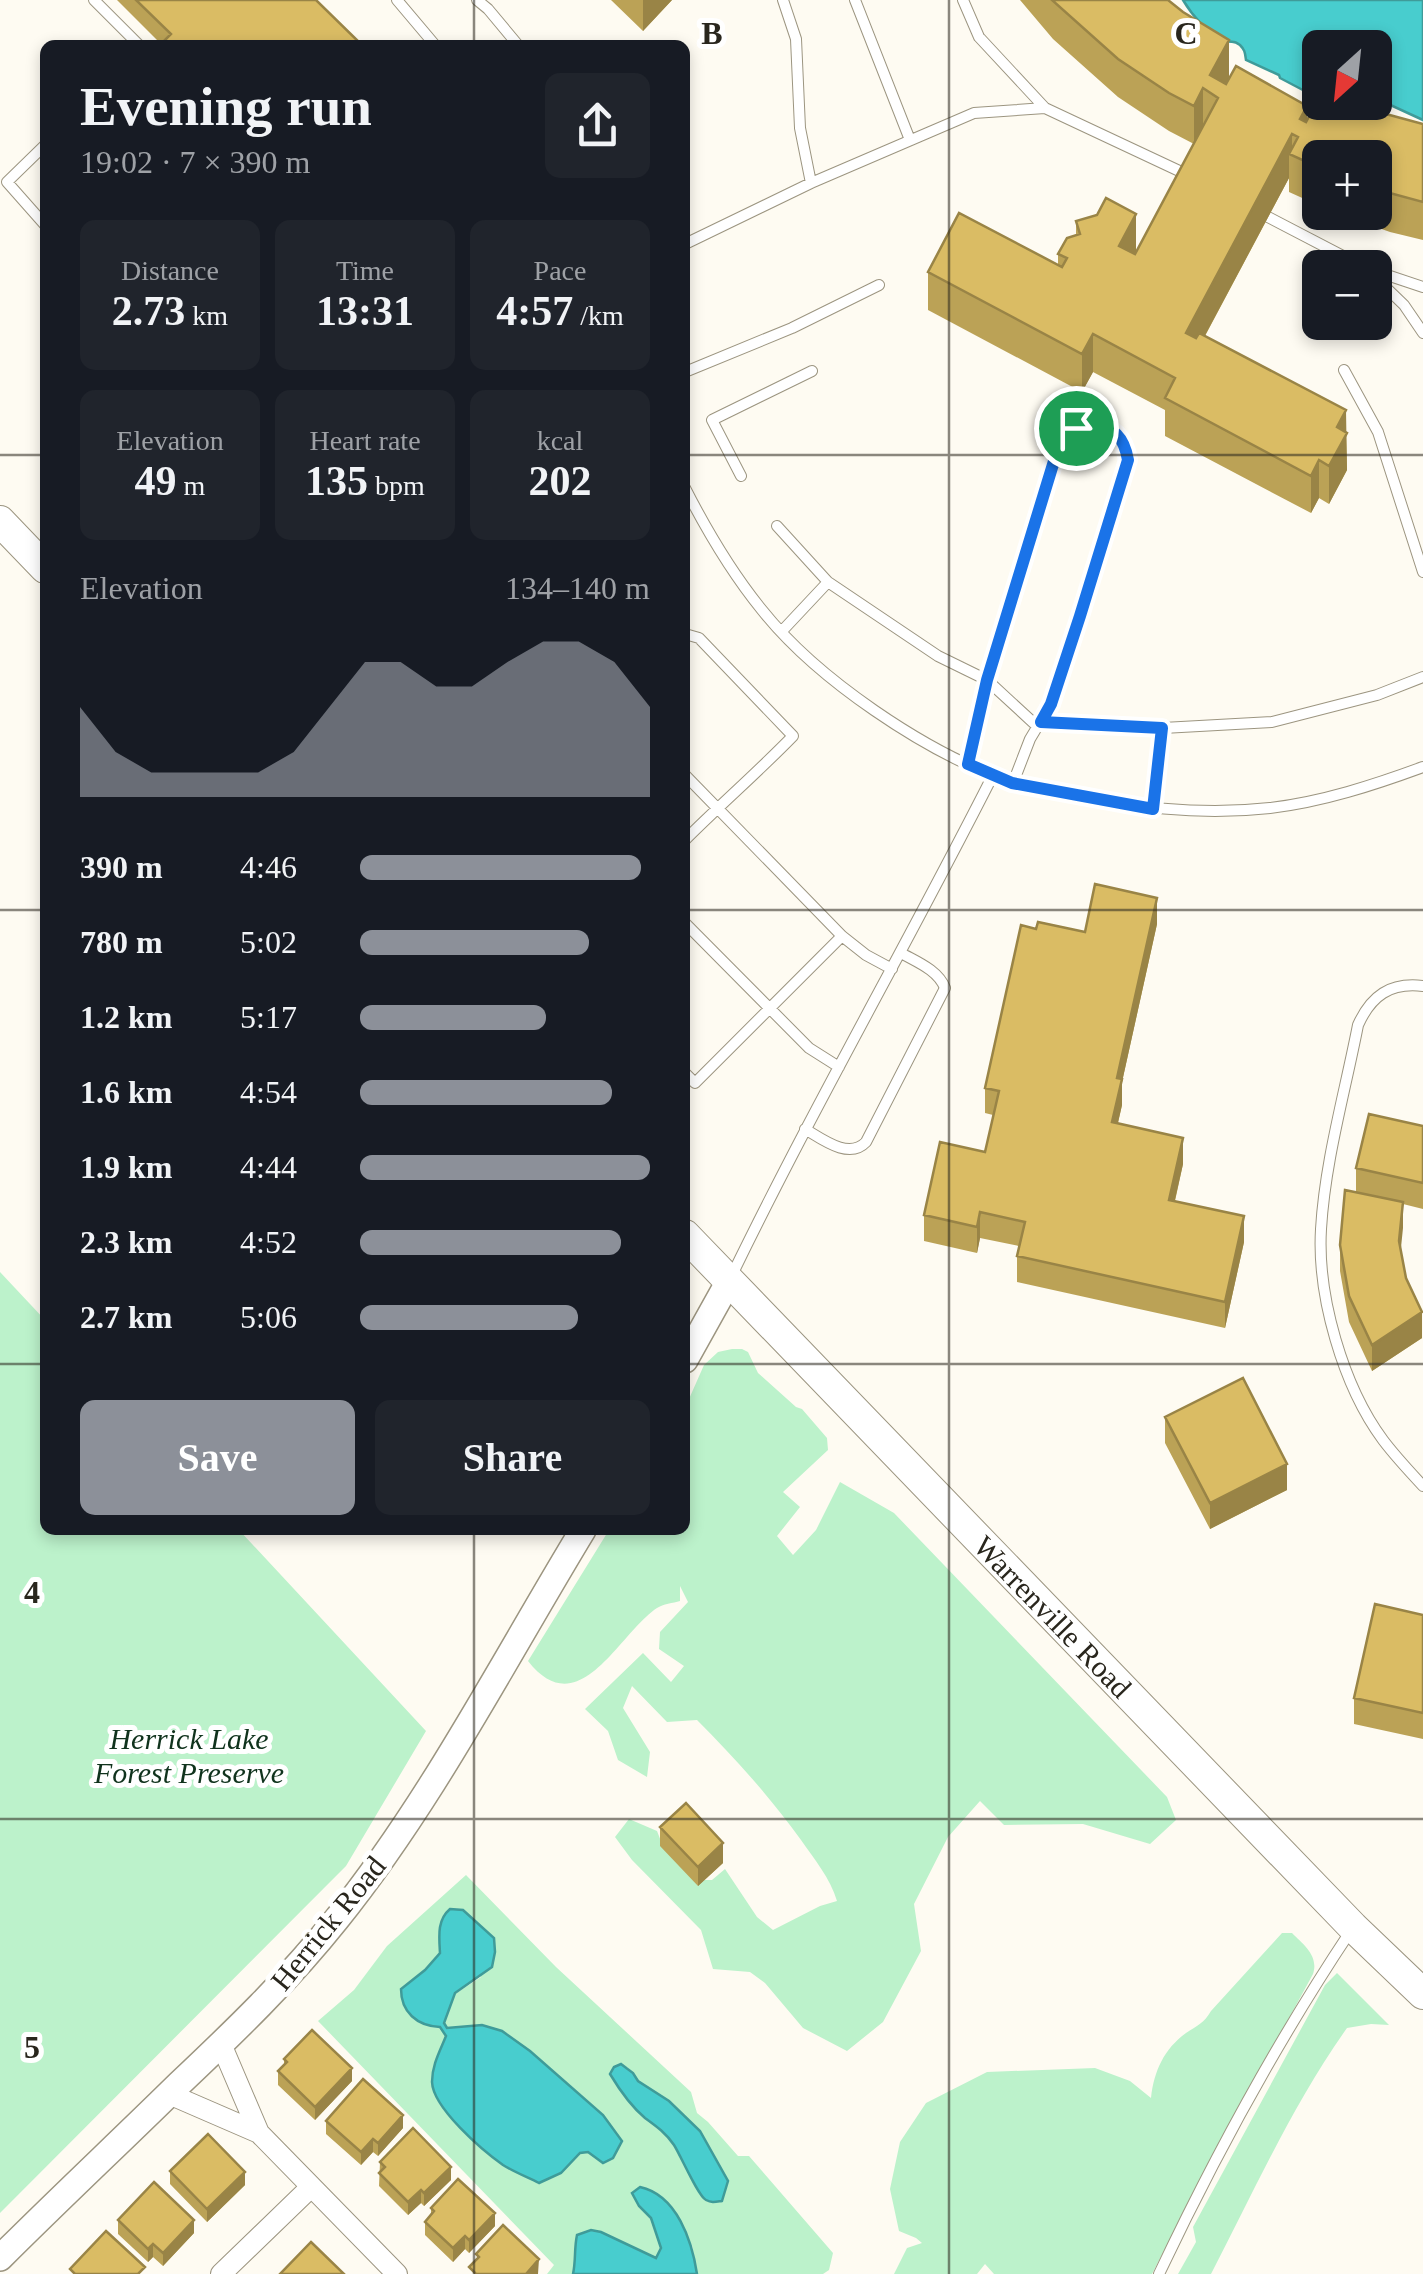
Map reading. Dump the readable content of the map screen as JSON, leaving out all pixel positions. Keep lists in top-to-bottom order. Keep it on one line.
{"streets":{"main road":["Warrenville Road"],"street":["Herrick Road"]},"parks":["Herrick Lake Forest Preserve"],"north":"bottom left","page":{"map_buttons":["+","−"],"heading":["Evening run","19:02 · 7 × 390 m"],"stats":[["Distance","2.73 km"],["Time","13:31"],["Pace","4:57 /km"],["Elevation","49 m"],["Heart rate","135 bpm"],["kcal","202"]],"chart":["Elevation","134–140 m"],"list":[{"name":"390 m","note":"4:46"},{"name":"780 m","note":"5:02"},{"name":"1.2 km","note":"5:17"},{"name":"1.6 km","note":"4:54"},{"name":"1.9 km","note":"4:44"},{"name":"2.3 km","note":"4:52"},{"name":"2.7 km","note":"5:06"}],"buttons":["Save","Share"]},"grid":{"columns":["B","C"],"rows":["4","5"]}}
